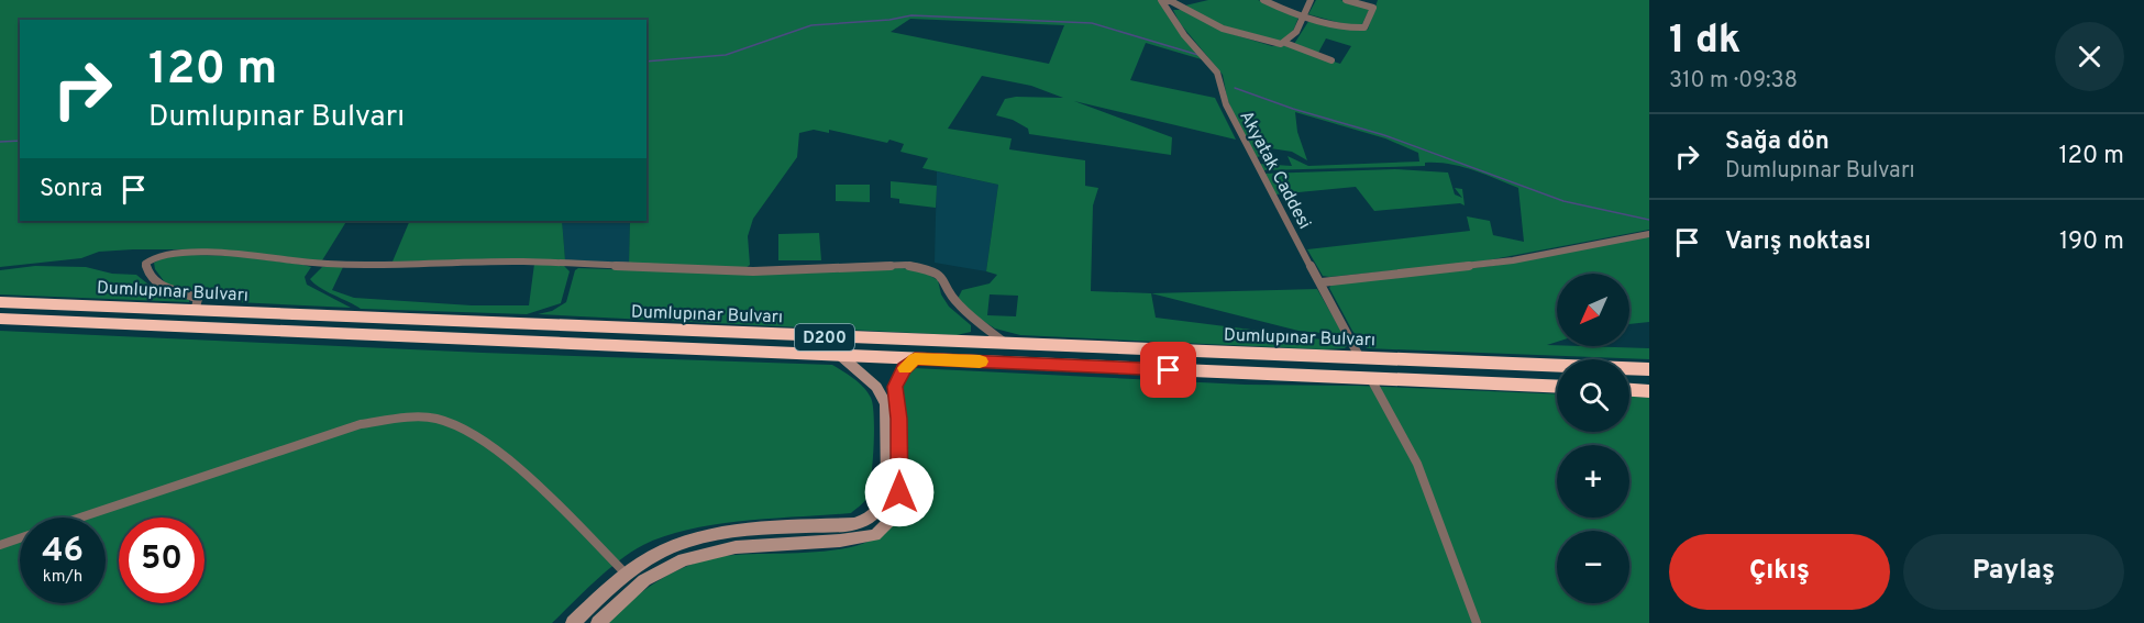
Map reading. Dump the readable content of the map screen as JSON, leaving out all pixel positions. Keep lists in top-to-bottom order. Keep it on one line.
{"streets":{"highway":["Dumlupınar Bulvarı","D200"],"street":["Akyatak Caddesi"]},"crossings":[["Akyatak Caddesi","Dumlupınar Bulvarı"]],"north":"bottom left","page":{"heading":["1 dk","310 m · 09:38"],"turn":["120 m","Dumlupınar Bulvarı"],"list":[{"name":"Sağa dön","note":"Dumlupınar Bulvarı","value":"120 m"},{"name":"Varış noktası","value":"190 m"}],"then":"Sonra","map_buttons":["+","−"],"speed":"46 km/h","limit":"50","buttons":["Çıkış","Paylaş"]}}
